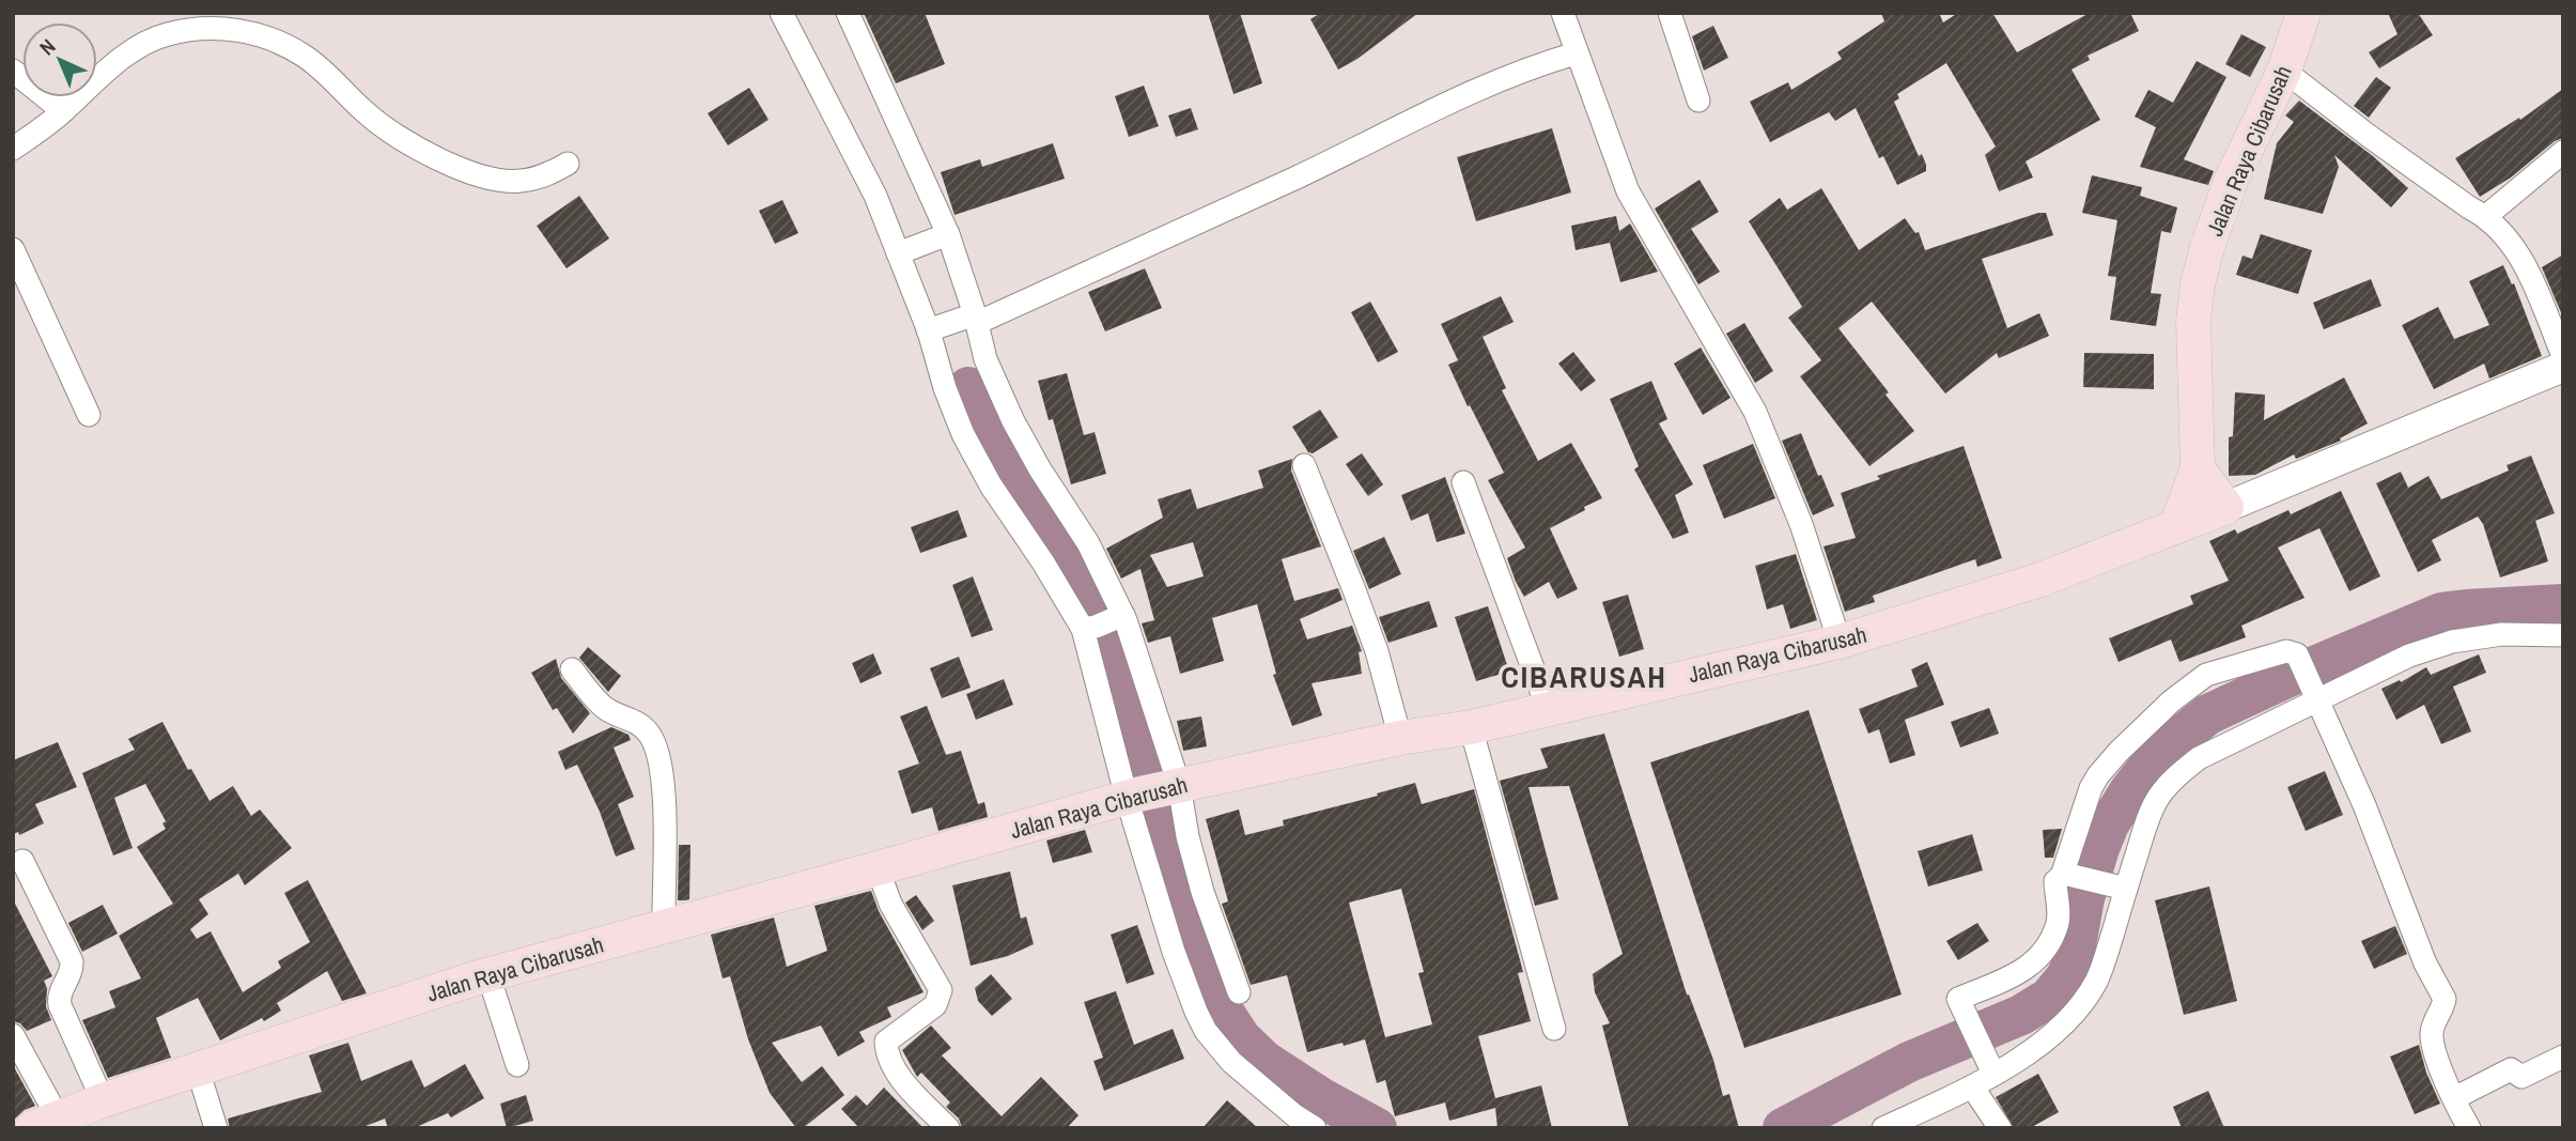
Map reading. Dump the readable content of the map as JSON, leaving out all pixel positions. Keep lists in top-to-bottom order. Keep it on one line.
{"streets":{"main road":["Jalan Raya Cibarusah"]},"districts":["CIBARUSAH"],"north":"top left"}
